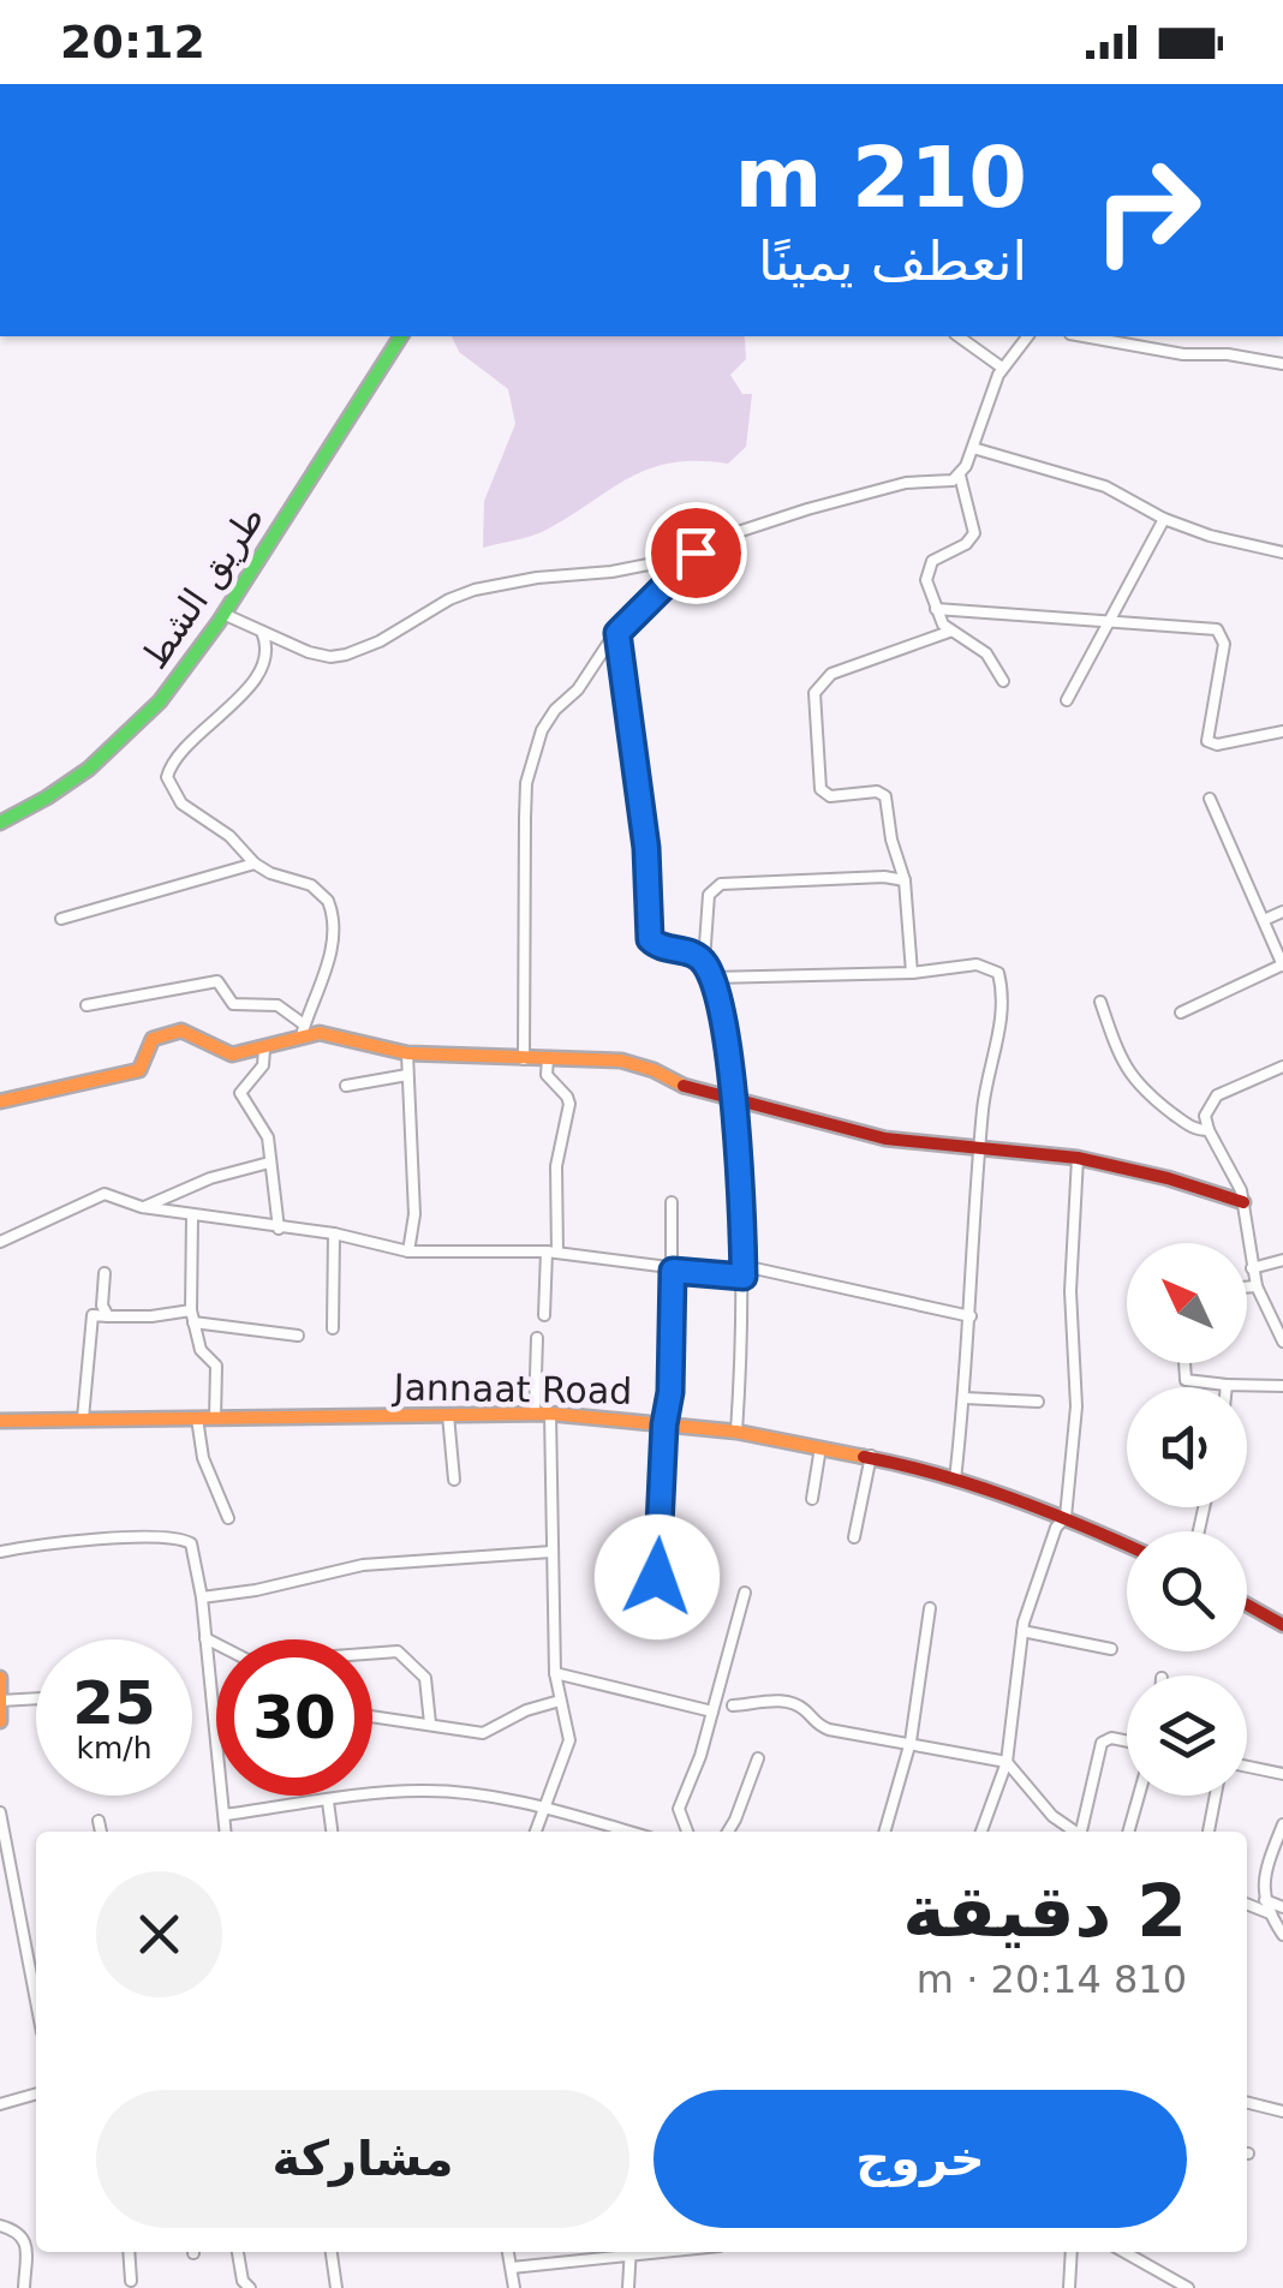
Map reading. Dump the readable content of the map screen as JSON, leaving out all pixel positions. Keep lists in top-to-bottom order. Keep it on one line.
{"streets":{"street":["طريق الشط","Jannaat Road"]},"north":"top left","page":{"status":"20:12","turn":["210 m","انعطف يمينًا"],"speed":"25 km/h","limit":"30","heading":["2 دقيقة","810 m · 20:14"],"buttons":["خروج","مشاركة"]}}
